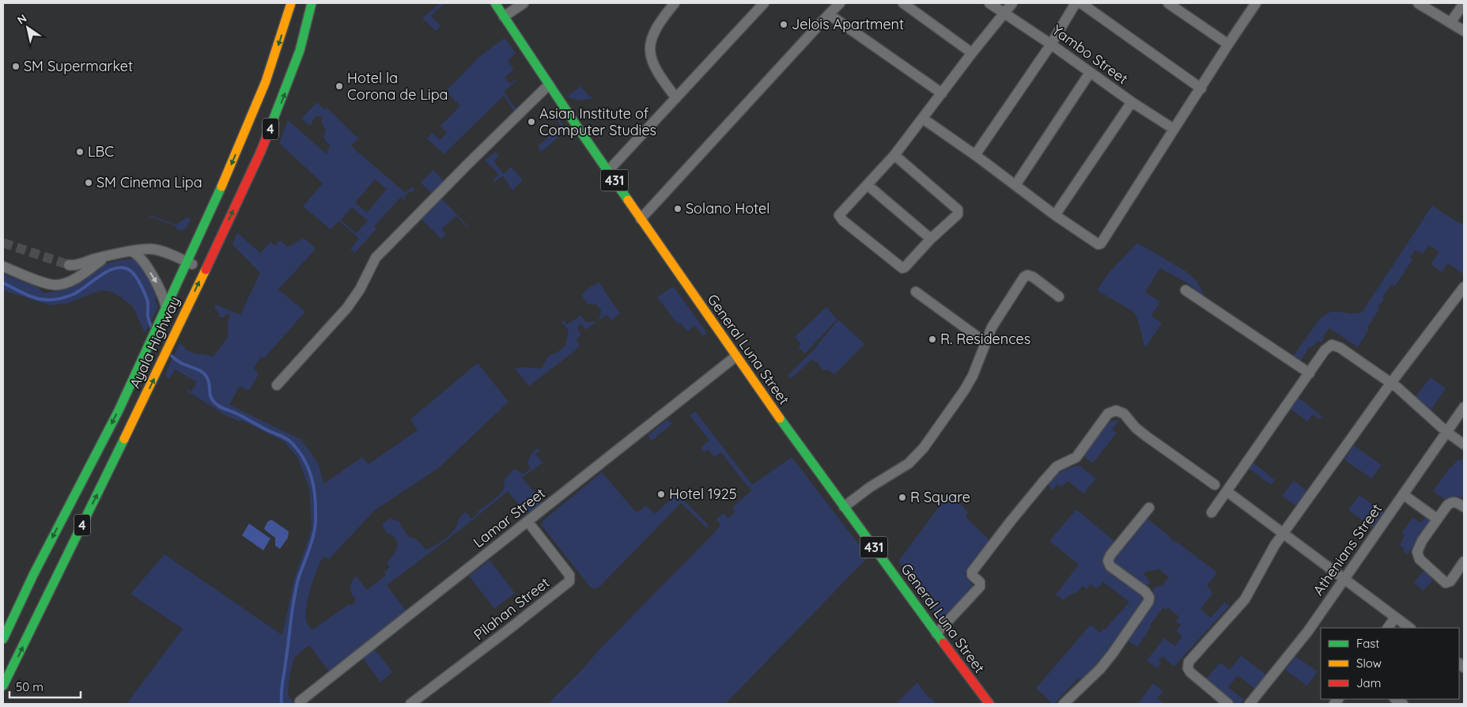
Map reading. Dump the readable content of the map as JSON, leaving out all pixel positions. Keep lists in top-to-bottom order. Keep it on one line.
{"streets":{"main road":["4","431","Ayala Highway","General Luna Street"],"street":["Yambo Street","Lamar Street","Athenians Street","Pilahan Street"]},"crossings":[["General Luna Street","Lamar Street"],["Lamar Street","Pilahan Street"]],"places":["Jelois Apartment","SM Supermarket","Hotel la Corona de Lipa","Asian Institute of Computer Studies","LBC","SM Cinema Lipa","Solano Hotel","R. Residences","Hotel 1925","R Square"],"legend":["Fast","Slow","Jam"],"scale_bar":"50 m","north":"top left"}
